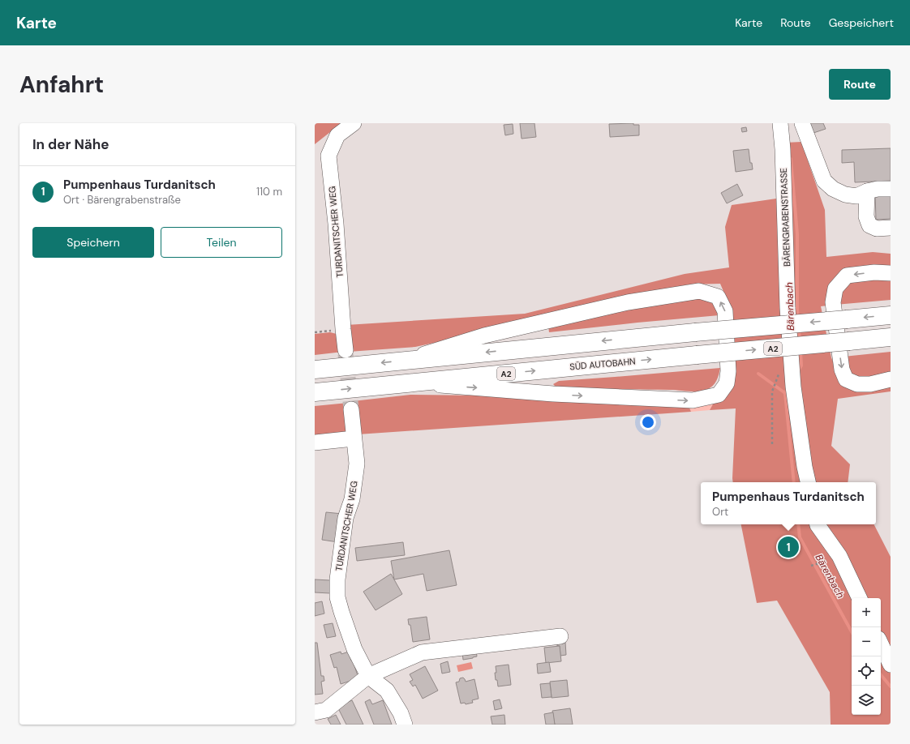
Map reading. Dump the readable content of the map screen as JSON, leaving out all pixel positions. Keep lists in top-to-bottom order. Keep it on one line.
{"streets":{"highway":["A2","SÜD AUTOBAHN"],"street":["BÄRENGRABENSTRASSE","TURDANITSCHER WEG"]},"water":["Bärenbach"],"page":{"header":"Karte","nav":["Karte","Route","Gespeichert"],"buttons":["Route",["Speichern","Teilen"]],"title":"Anfahrt","heading":"In der Nähe","list":[{"mark":"1","name":"Pumpenhaus Turdanitsch","note":"Ort · Bärengrabenstraße","value":"110 m"}],"popup":["Pumpenhaus Turdanitsch","Ort"],"pins":"1","map_buttons":["+","−"]}}
